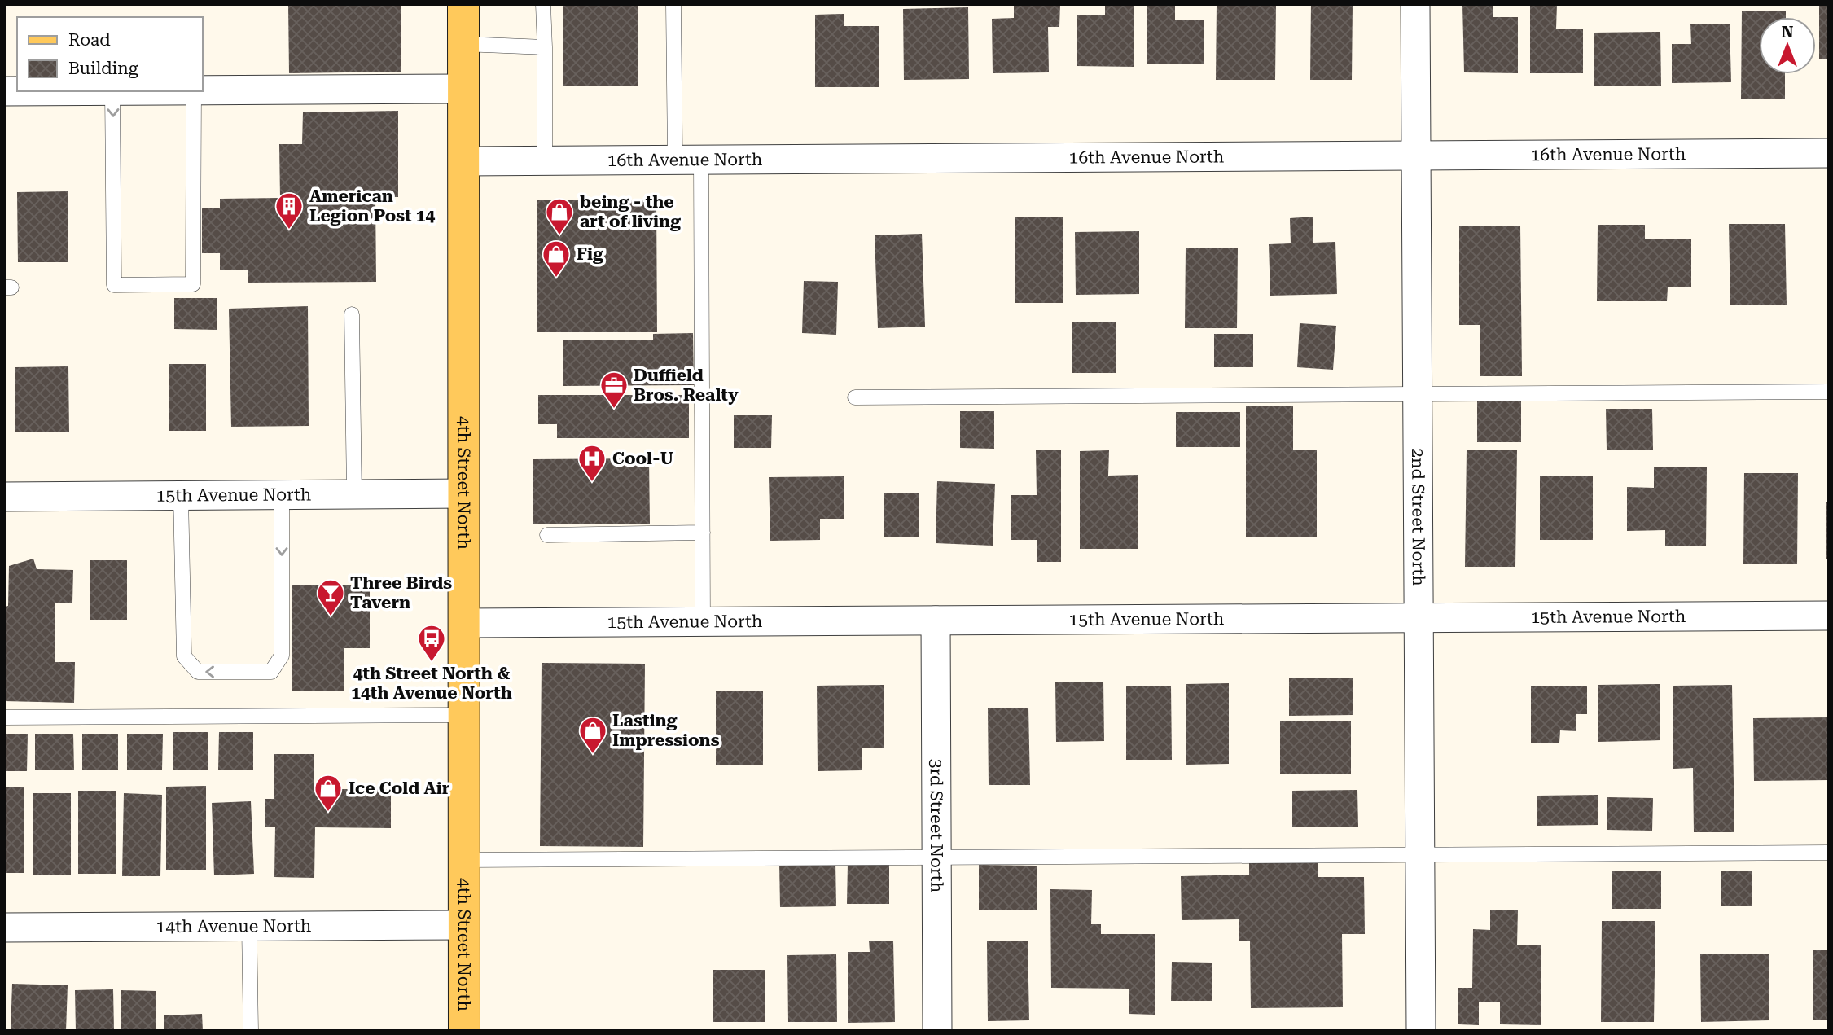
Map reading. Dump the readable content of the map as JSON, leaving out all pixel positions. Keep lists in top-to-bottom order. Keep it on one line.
{"streets":{"main road":["4th Street North"],"street":["16th Avenue North","15th Avenue North","2nd Street North","3rd Street North","14th Avenue North"]},"crossings":[["16th Avenue North","4th Street North"],["16th Avenue North","2nd Street North"],["4th Street North","15th Avenue North"],["4th Street North","14th Avenue North"],["15th Avenue North","2nd Street North"],["15th Avenue North","3rd Street North"]],"places":{"building":["American Legion Post 14"],"shop":["being - the art of living","Fig","Lasting Impressions","Ice Cold Air"],"office":["Duffield Bros. Realty"],"hospital":["Cool-U"],"bar":["Three Birds Tavern"],"bus stop":["4th Street North & 14th Avenue North"]},"legend":["Road","Building"],"north":"top"}
